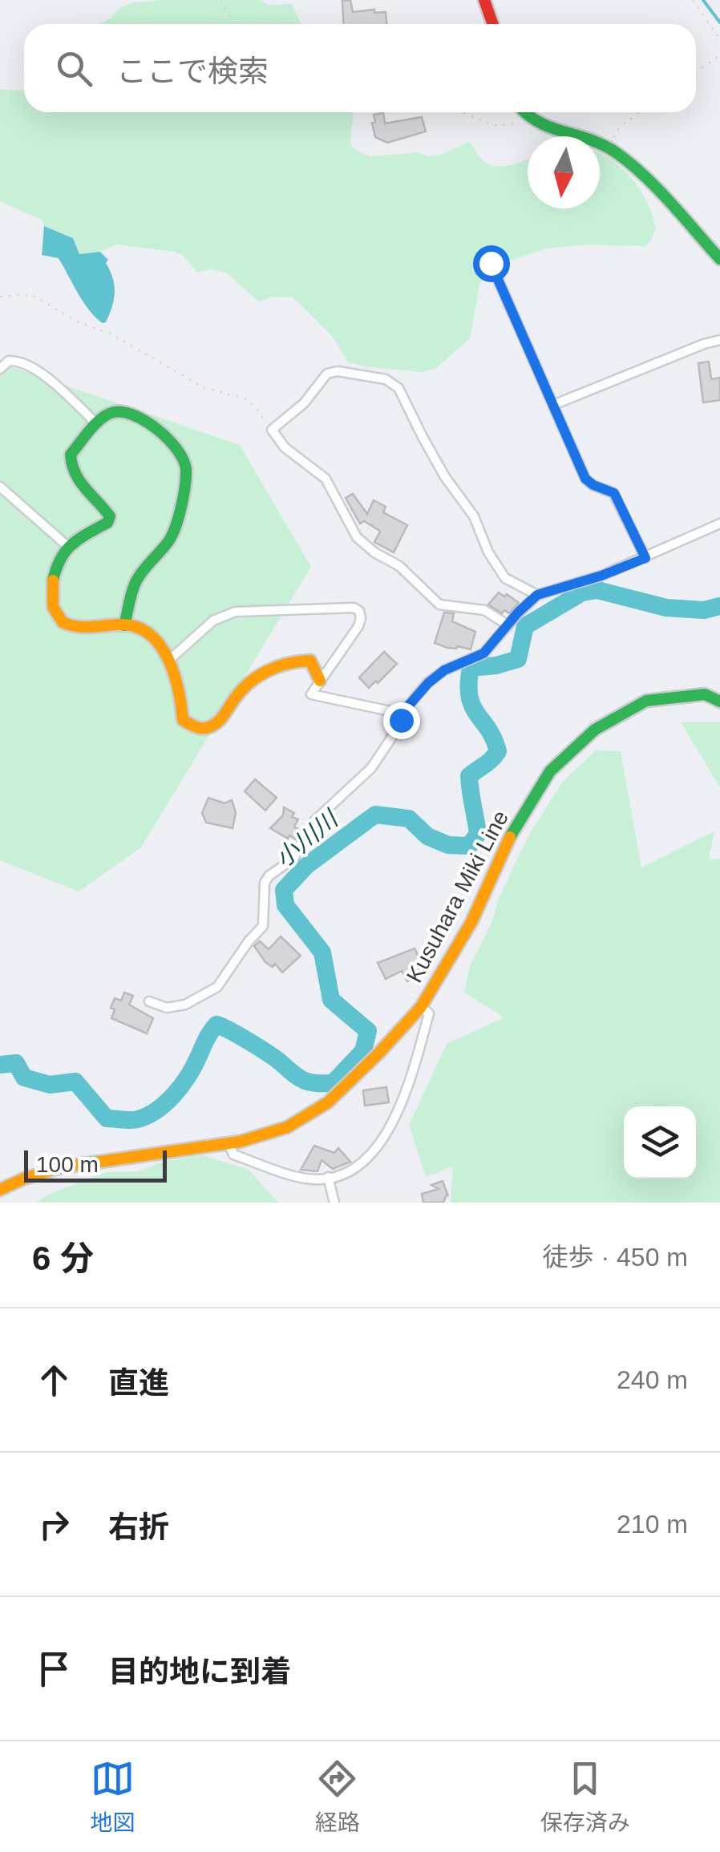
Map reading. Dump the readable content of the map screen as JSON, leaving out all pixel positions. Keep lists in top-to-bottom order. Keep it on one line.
{"streets":{"main road":["Kusuhara Miki Line"]},"water":["小川川"],"scale_bar":"100 m","north":"bottom","page":{"search":"ここで検索","scale":"100 m","heading":["6 分","徒歩 · 450 m"],"list":[["直進","240 m"],["右折","210 m"],"目的地に到着"],"nav":["地図","経路","保存済み"]}}
